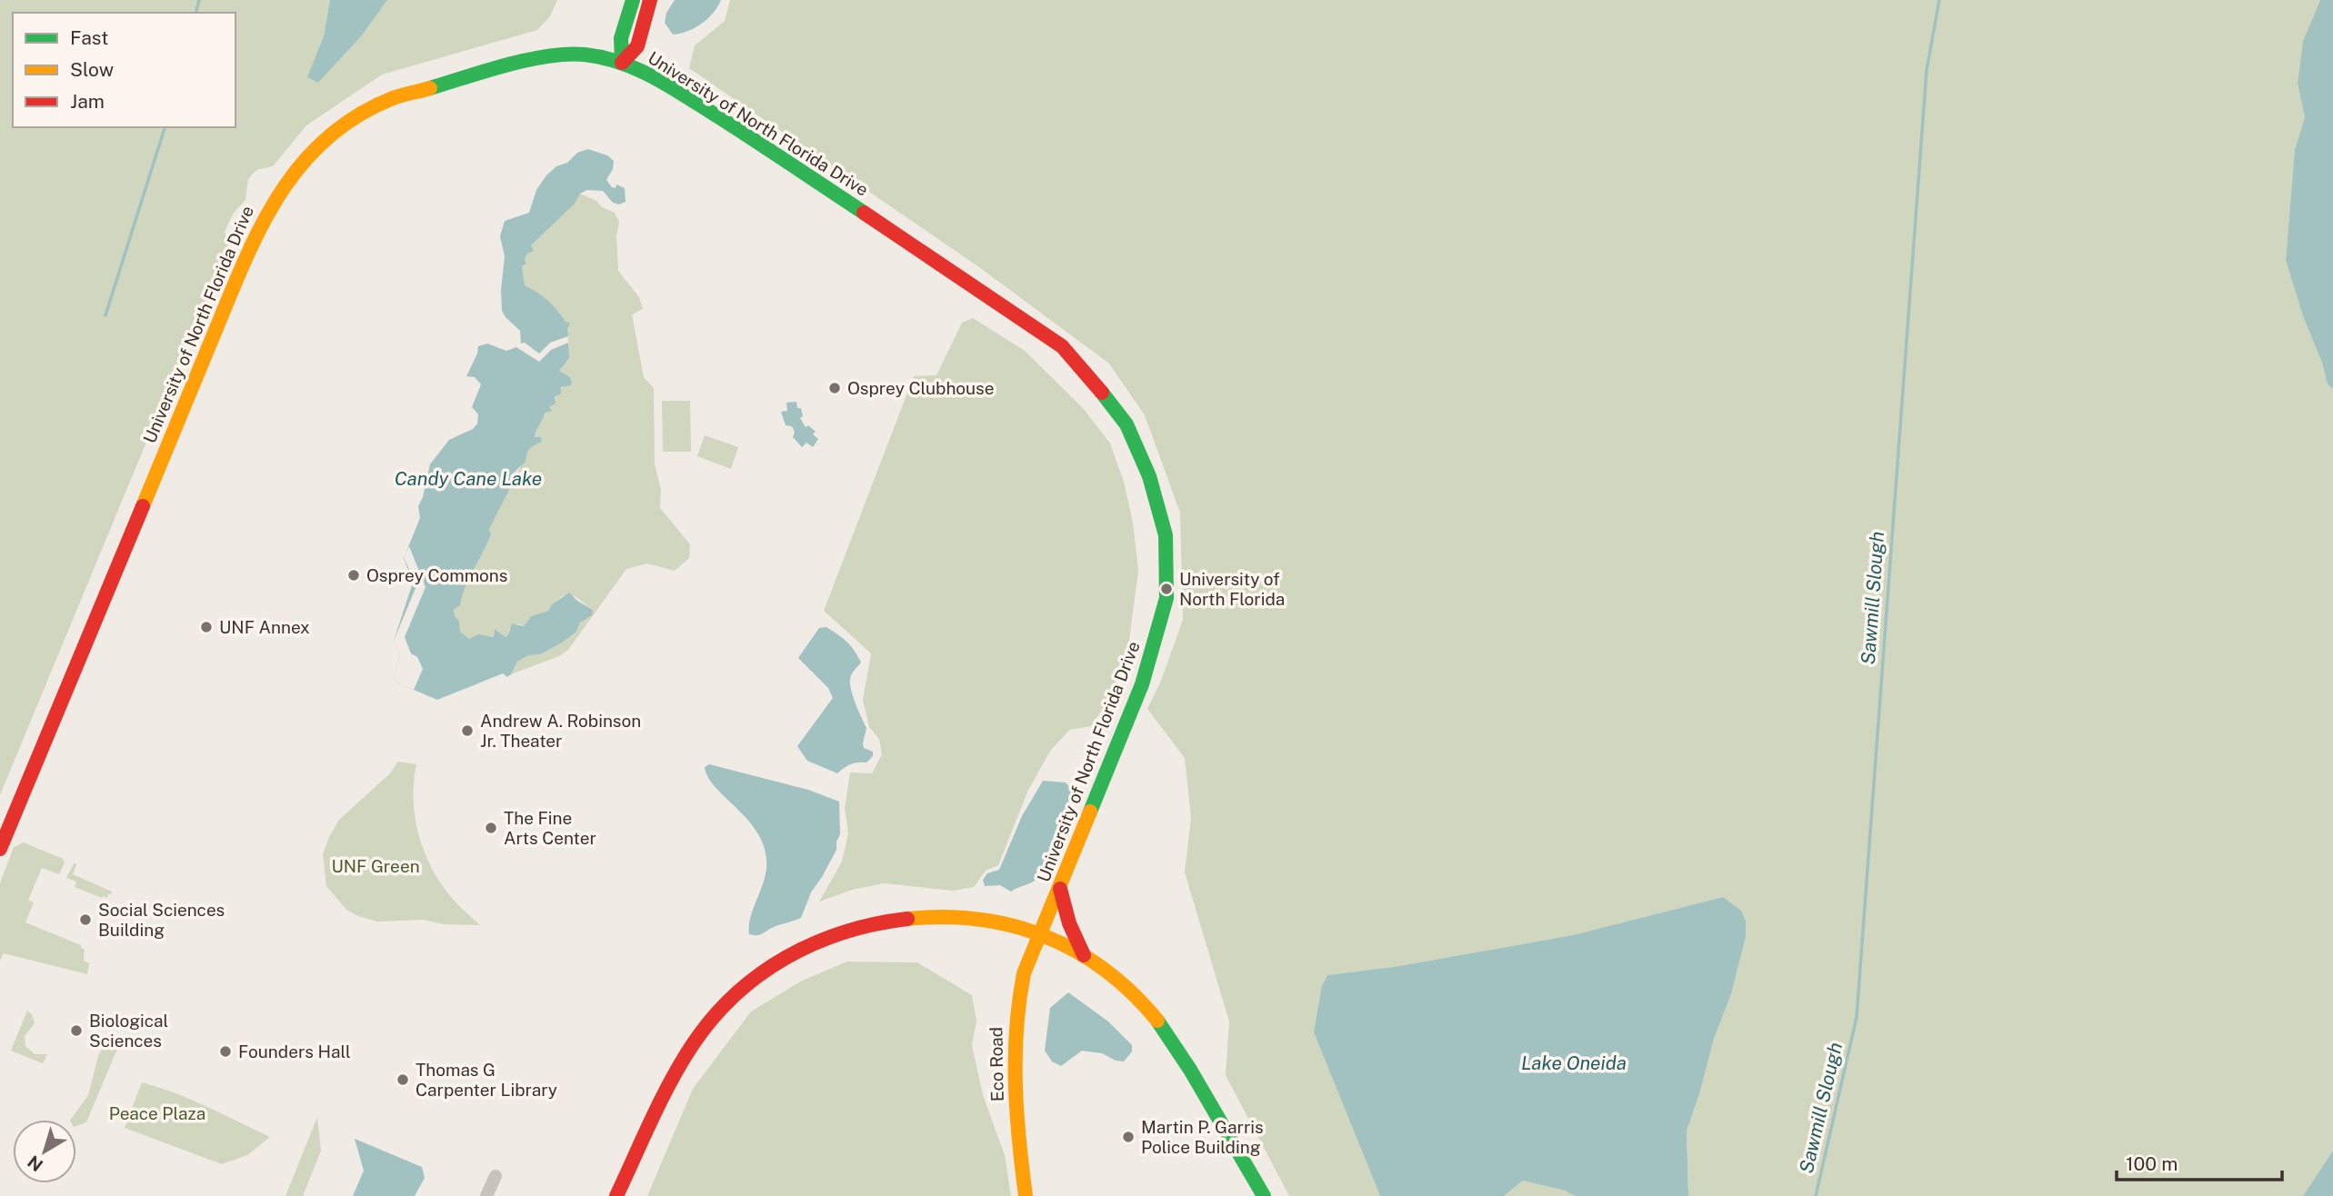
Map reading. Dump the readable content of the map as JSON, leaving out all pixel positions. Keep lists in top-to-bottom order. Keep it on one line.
{"streets":{"street":["University of North Florida Drive","Eco Road"]},"crossings":[["University of North Florida Drive","Eco Road"]],"water":["Candy Cane Lake","Sawmill Slough","Lake Oneida"],"parks":["UNF Green","Peace Plaza"],"places":["Osprey Clubhouse","Osprey Commons","University of North Florida","UNF Annex","Andrew A. Robinson Jr. Theater","The Fine Arts Center","Social Sciences Building","Biological Sciences","Founders Hall","Thomas G Carpenter Library","Martin P. Garris Police Building"],"legend":["Fast","Slow","Jam"],"scale_bar":"100 m","north":"bottom left"}
